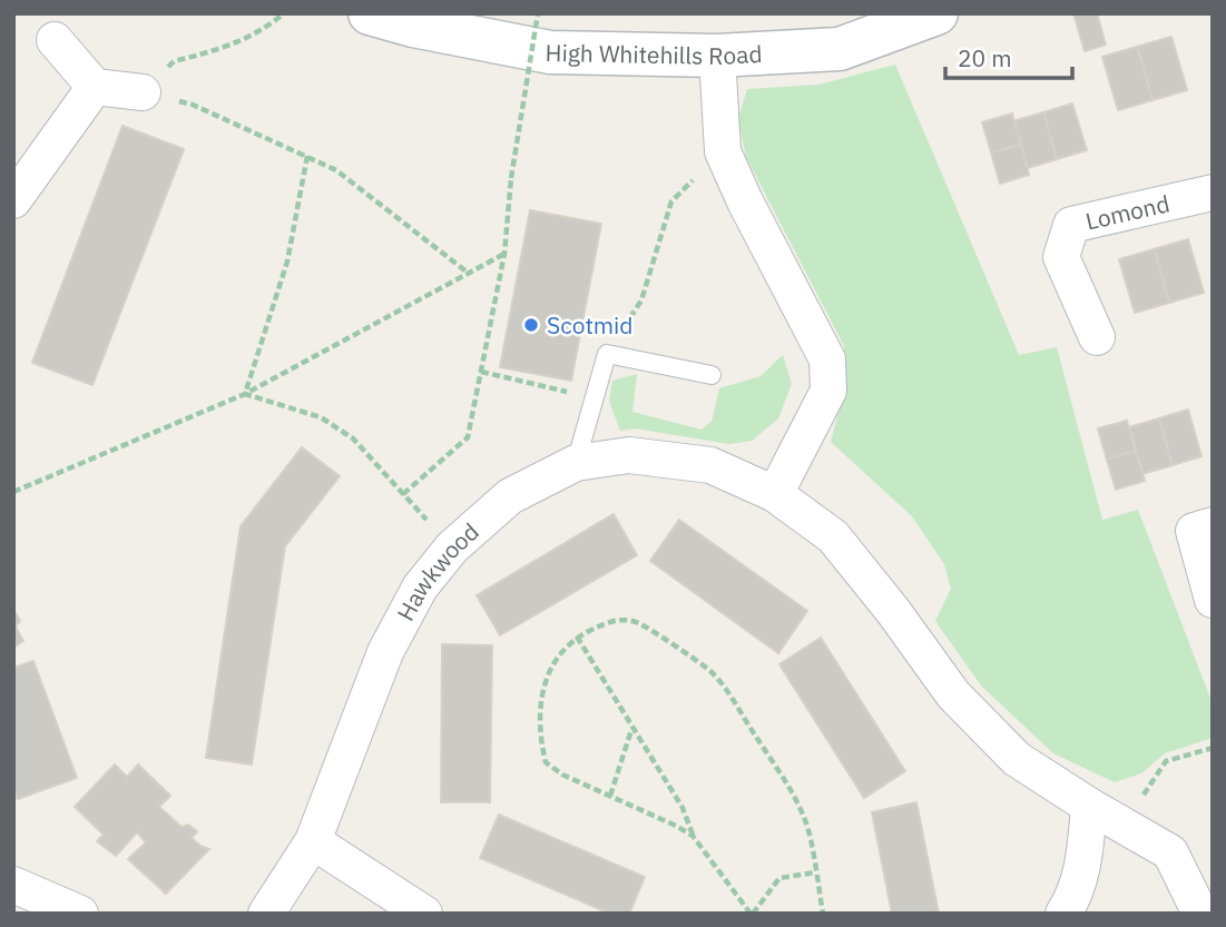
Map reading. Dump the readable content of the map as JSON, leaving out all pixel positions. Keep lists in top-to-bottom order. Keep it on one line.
{"streets":{"street":["High Whitehills Road","Lomond","Hawkwood"]},"places":["Scotmid"],"scale_bar":"20 m"}
